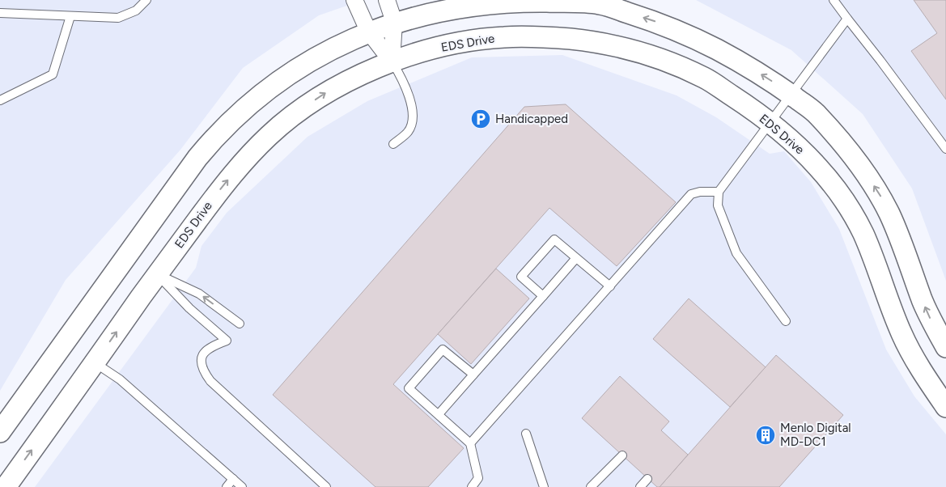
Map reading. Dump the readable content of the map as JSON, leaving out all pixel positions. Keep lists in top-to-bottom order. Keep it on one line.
{"streets":{"street":["EDS Drive"]},"places":{"parking":["Handicapped"],"building":["Menlo Digital MD-DC1"]}}
